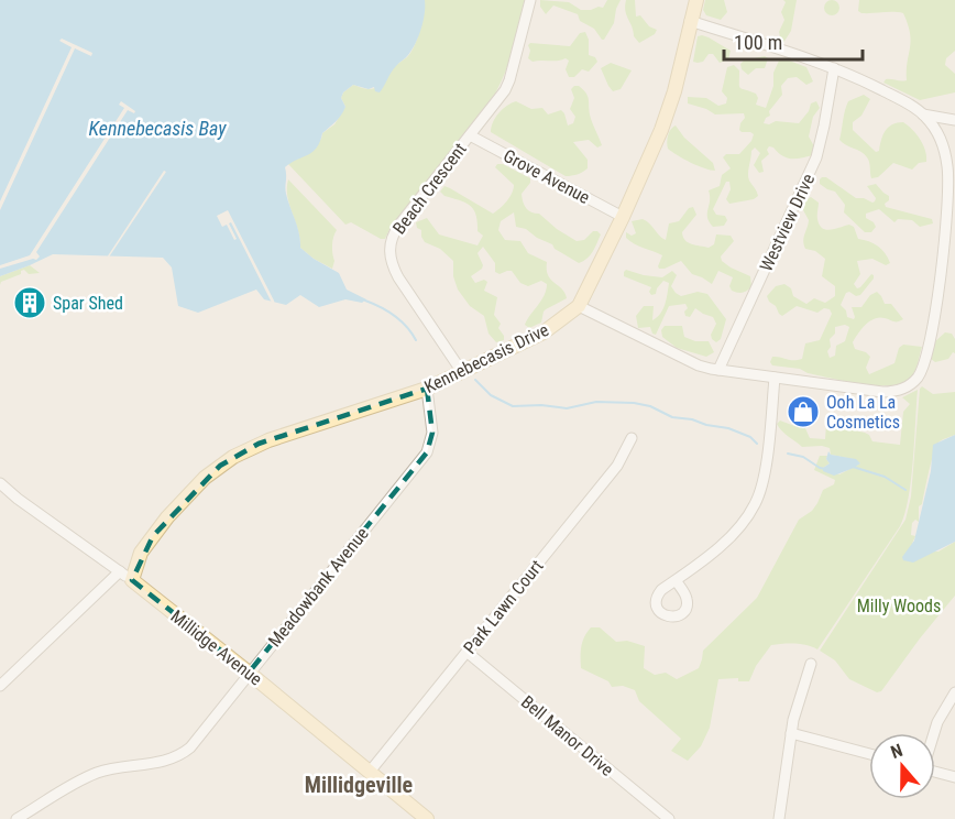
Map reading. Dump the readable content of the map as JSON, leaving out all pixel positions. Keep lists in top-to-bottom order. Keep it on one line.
{"streets":{"street":["Grove Avenue","Beach Crescent","Westview Drive","Kennebecasis Drive","Meadowbank Avenue","Park Lawn Court","Millidge Avenue","Bell Manor Drive"]},"crossings":[["Grove Avenue","Beach Crescent"],["Grove Avenue","Kennebecasis Drive"],["Beach Crescent","Kennebecasis Drive"],["Kennebecasis Drive","Meadowbank Avenue"],["Kennebecasis Drive","Millidge Avenue"],["Meadowbank Avenue","Millidge Avenue"],["Park Lawn Court","Millidge Avenue"],["Park Lawn Court","Bell Manor Drive"]],"districts":["Millidgeville"],"water":["Kennebecasis Bay"],"parks":["Milly Woods"],"places":{"building":["Spar Shed"],"shop":["Ooh La La Cosmetics"]},"scale_bar":"100 m","north":"top"}
